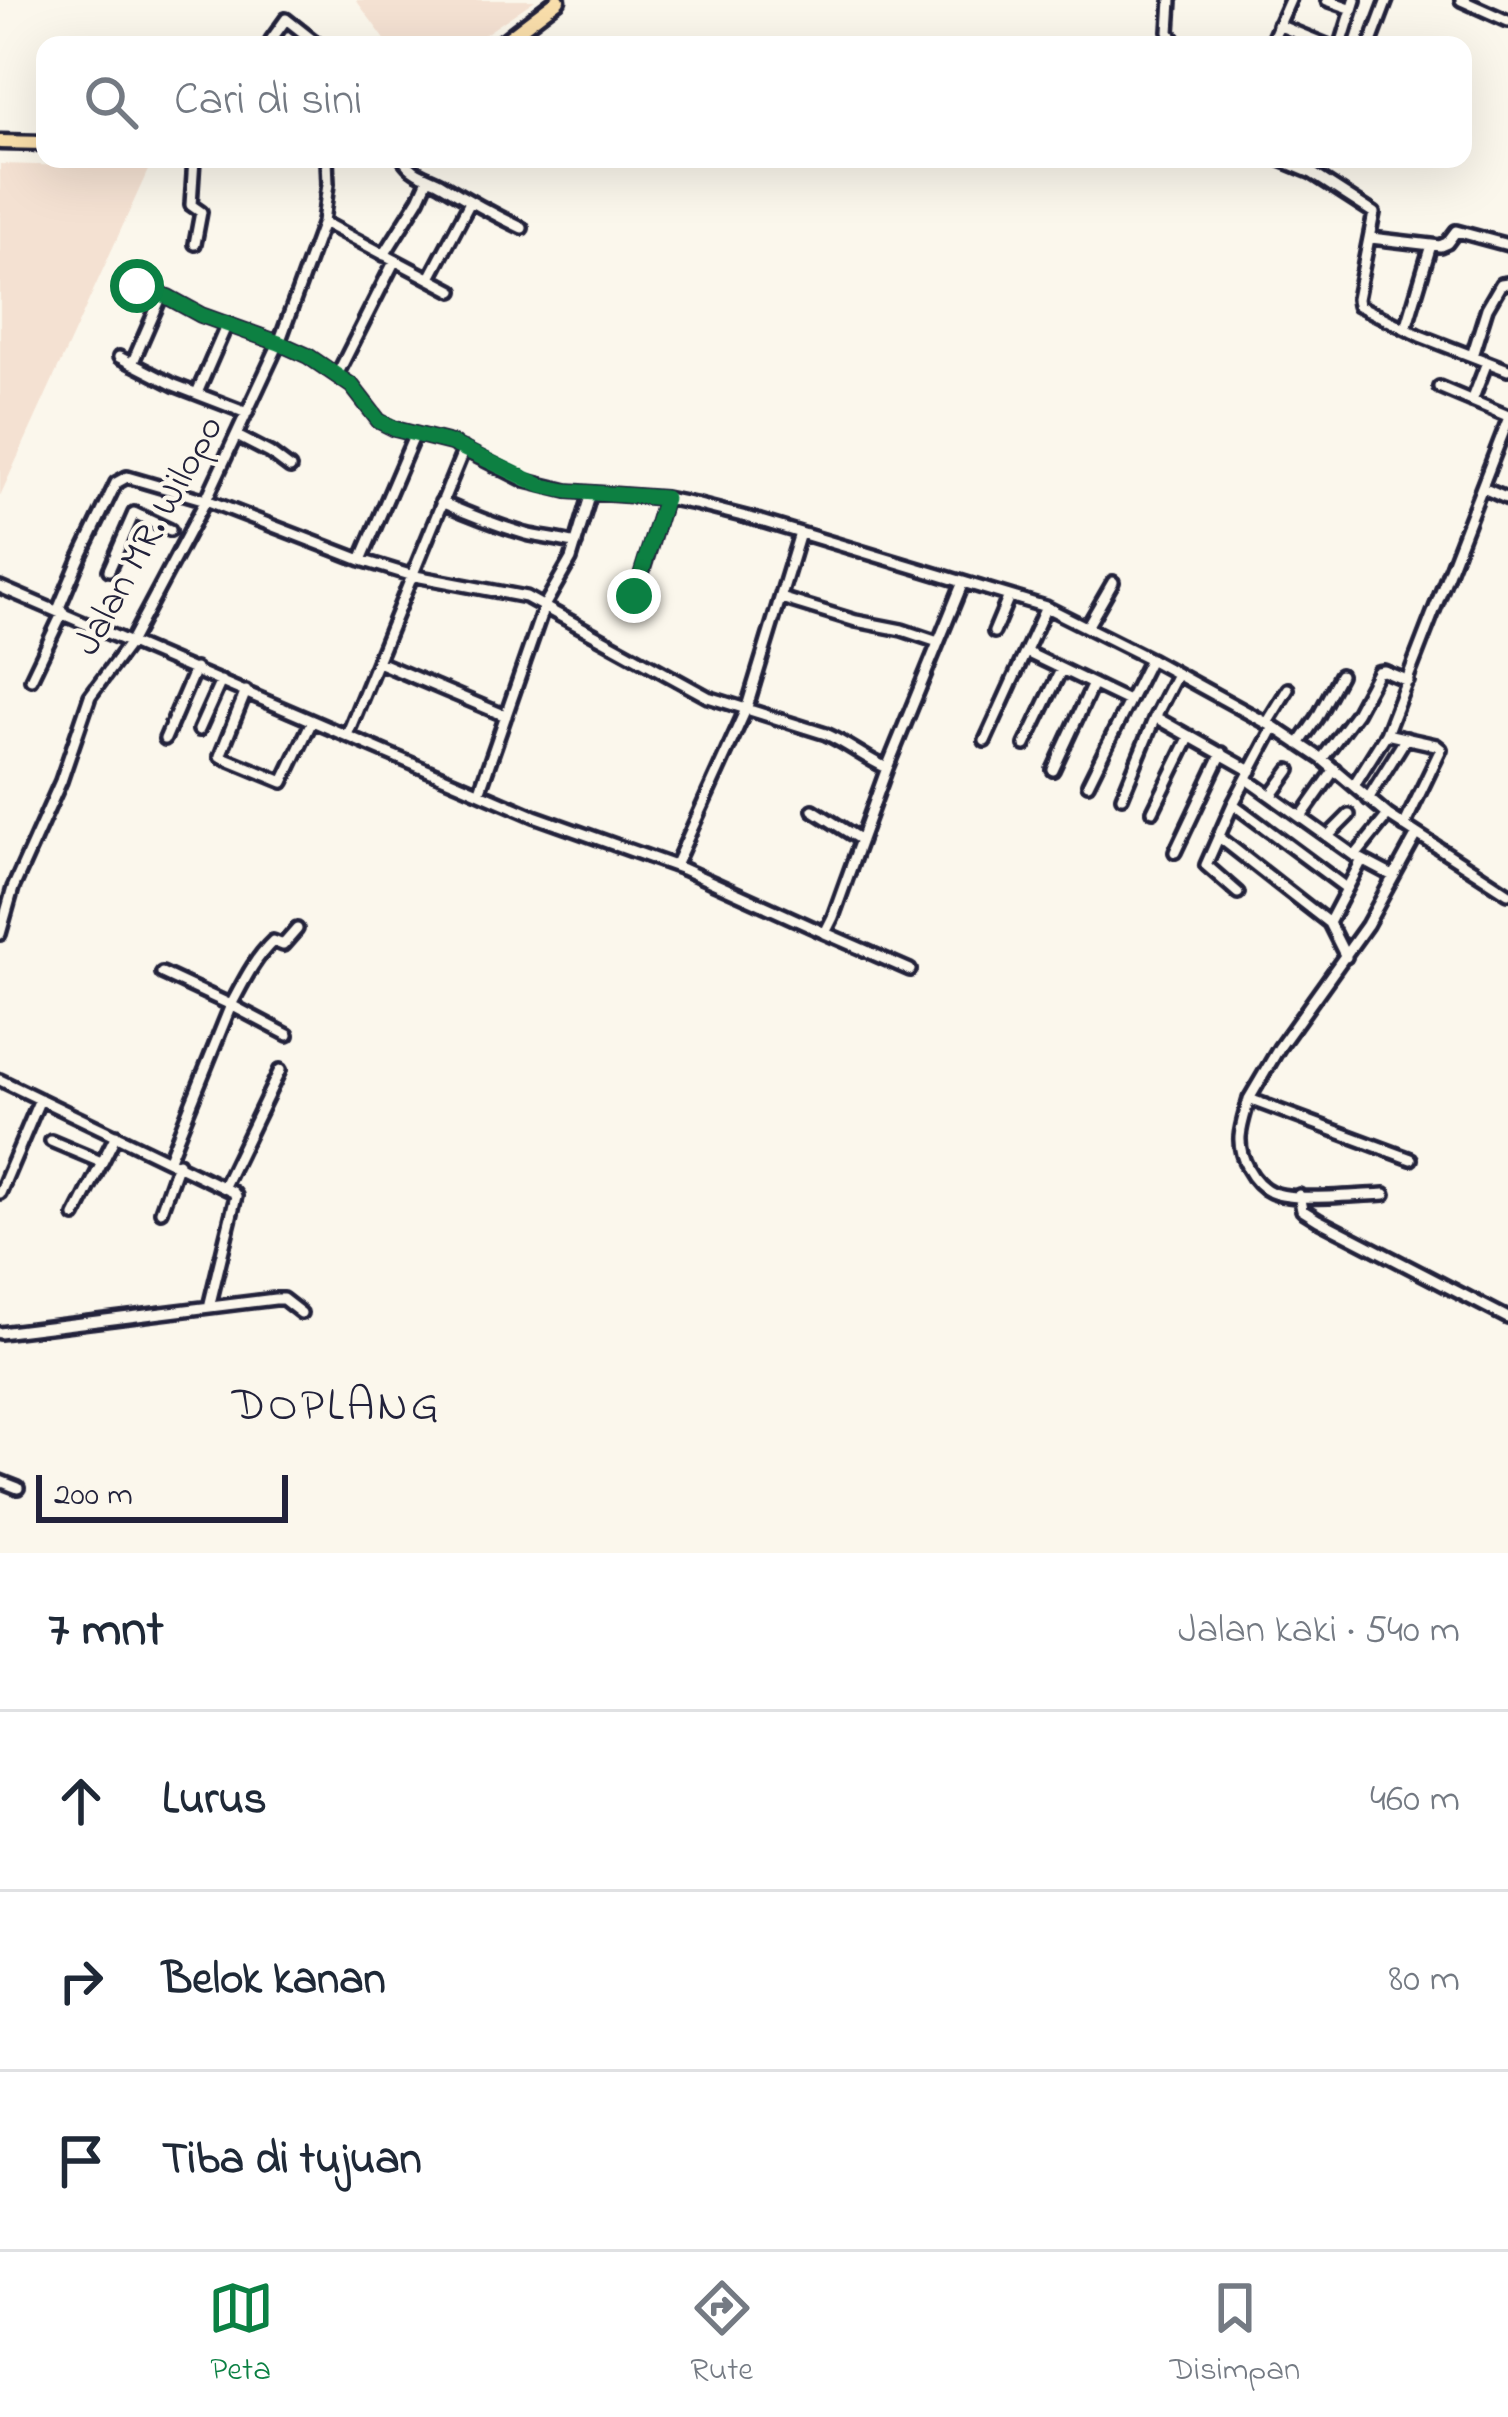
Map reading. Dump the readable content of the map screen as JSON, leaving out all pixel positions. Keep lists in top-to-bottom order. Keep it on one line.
{"streets":{"street":["Jalan MR. Wilopo"]},"districts":["DOPLANG"],"scale_bar":"200 m","page":{"search":"Cari di sini","scale":"200 m","heading":["7 mnt","Jalan kaki · 540 m"],"list":[["Lurus","460 m"],["Belok kanan","80 m"],"Tiba di tujuan"],"nav":["Peta","Rute","Disimpan"]}}
